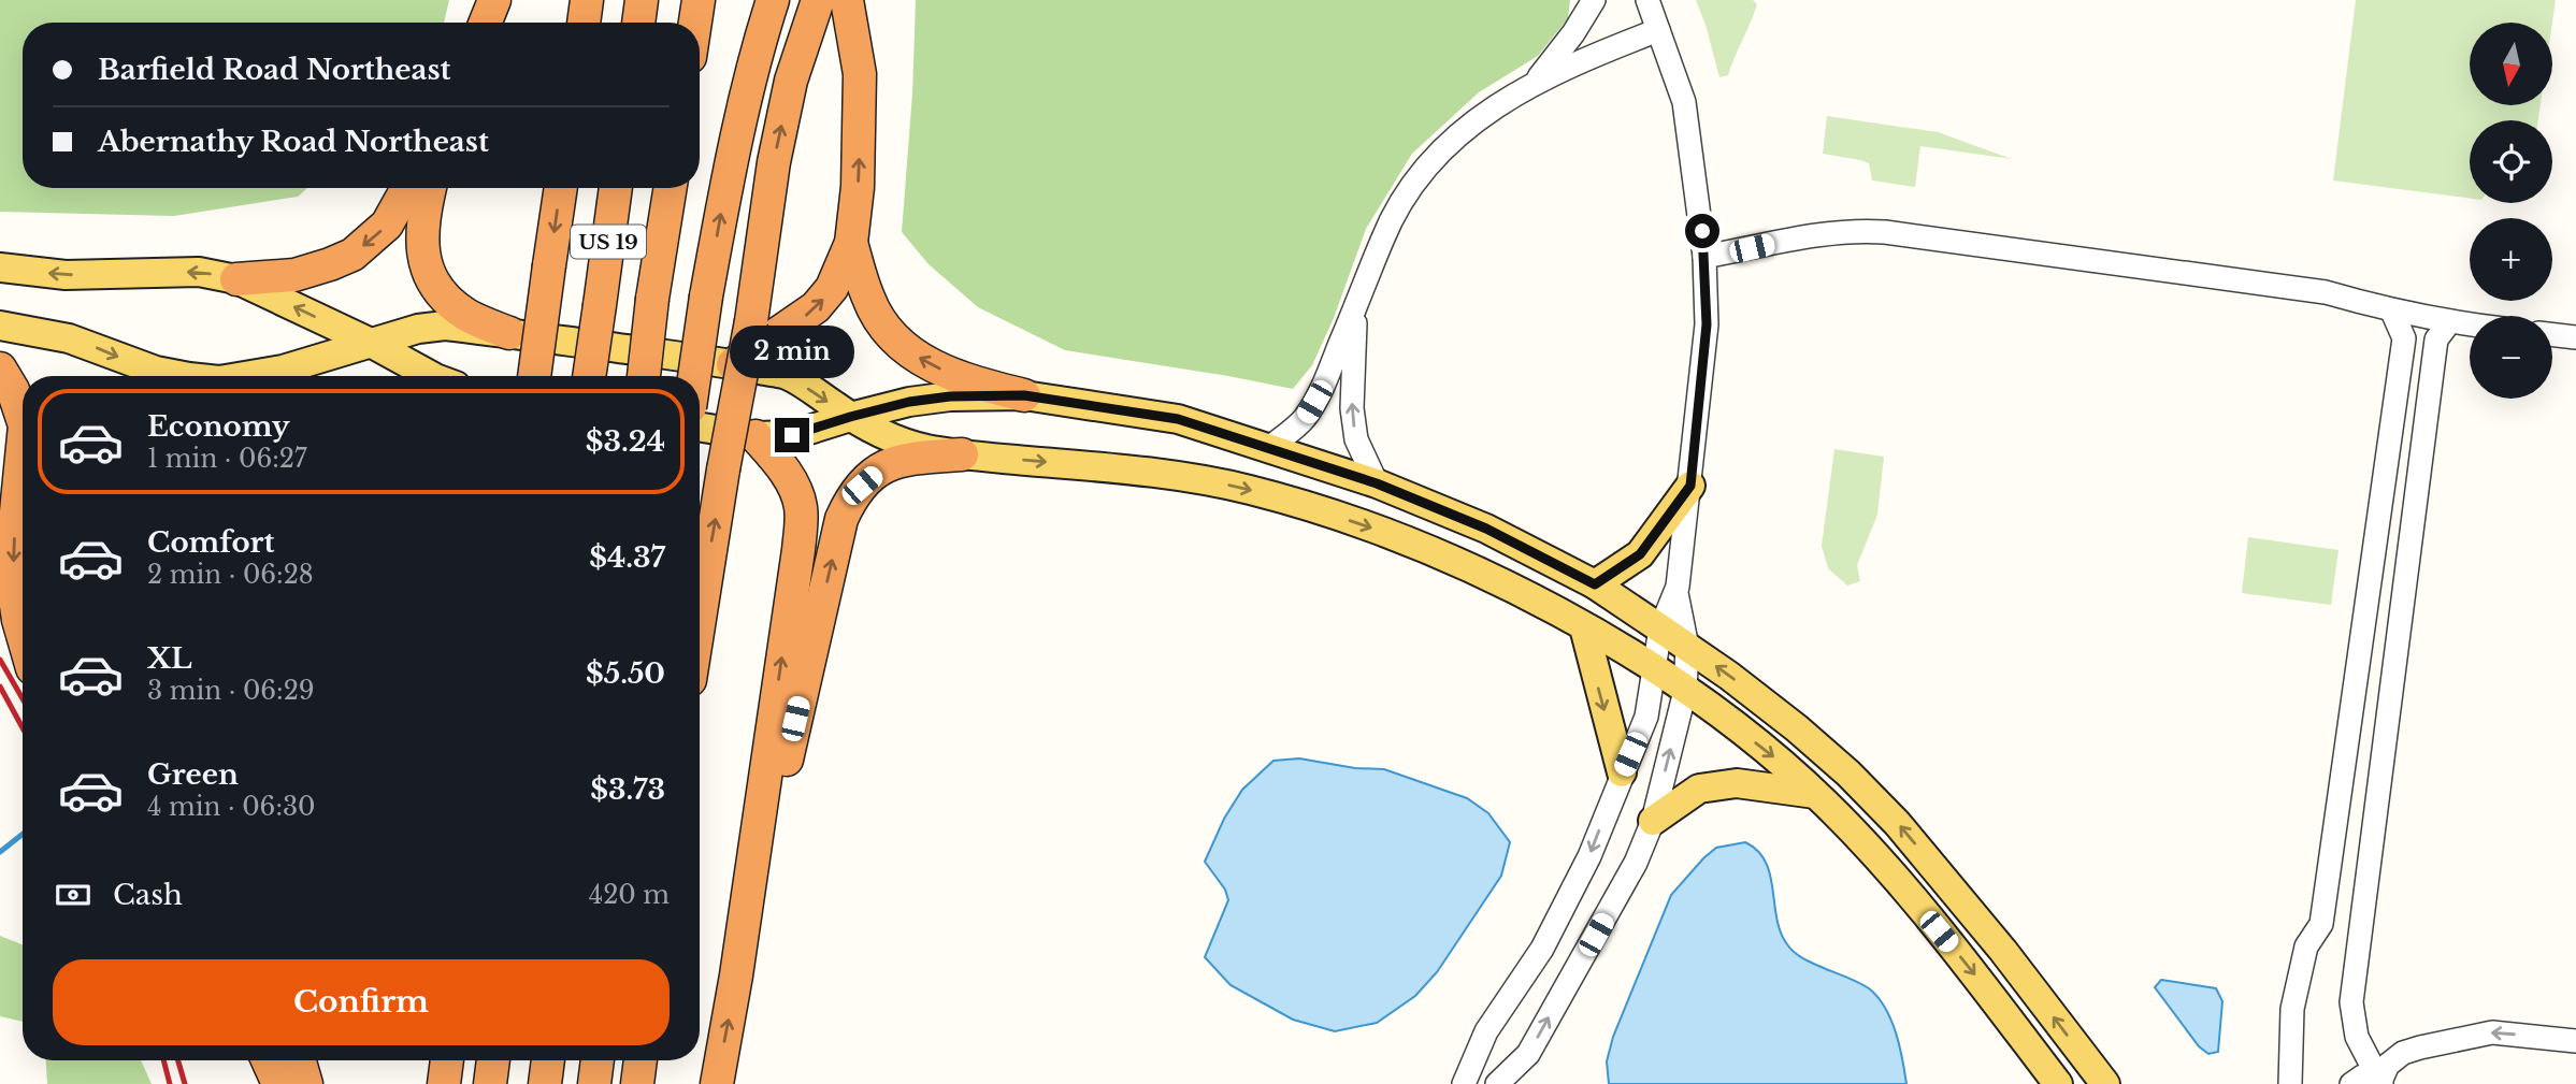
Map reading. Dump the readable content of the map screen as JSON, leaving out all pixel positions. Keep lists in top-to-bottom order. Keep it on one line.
{"streets":{"highway":["US 19"]},"north":"bottom","page":{"map_buttons":["+","−"],"banner":["Barfield Road Northeast","Abernathy Road Northeast"],"bubble":"2 min","list":[{"name":"Economy","note":"1 min · 06:27","value":"$3.24"},{"name":"Comfort","note":"2 min · 06:28","value":"$4.37"},{"name":"XL","note":"3 min · 06:29","value":"$5.50"},{"name":"Green","note":"4 min · 06:30","value":"$3.73"}],"pay":["Cash","420 m"],"buttons":"Confirm"}}
